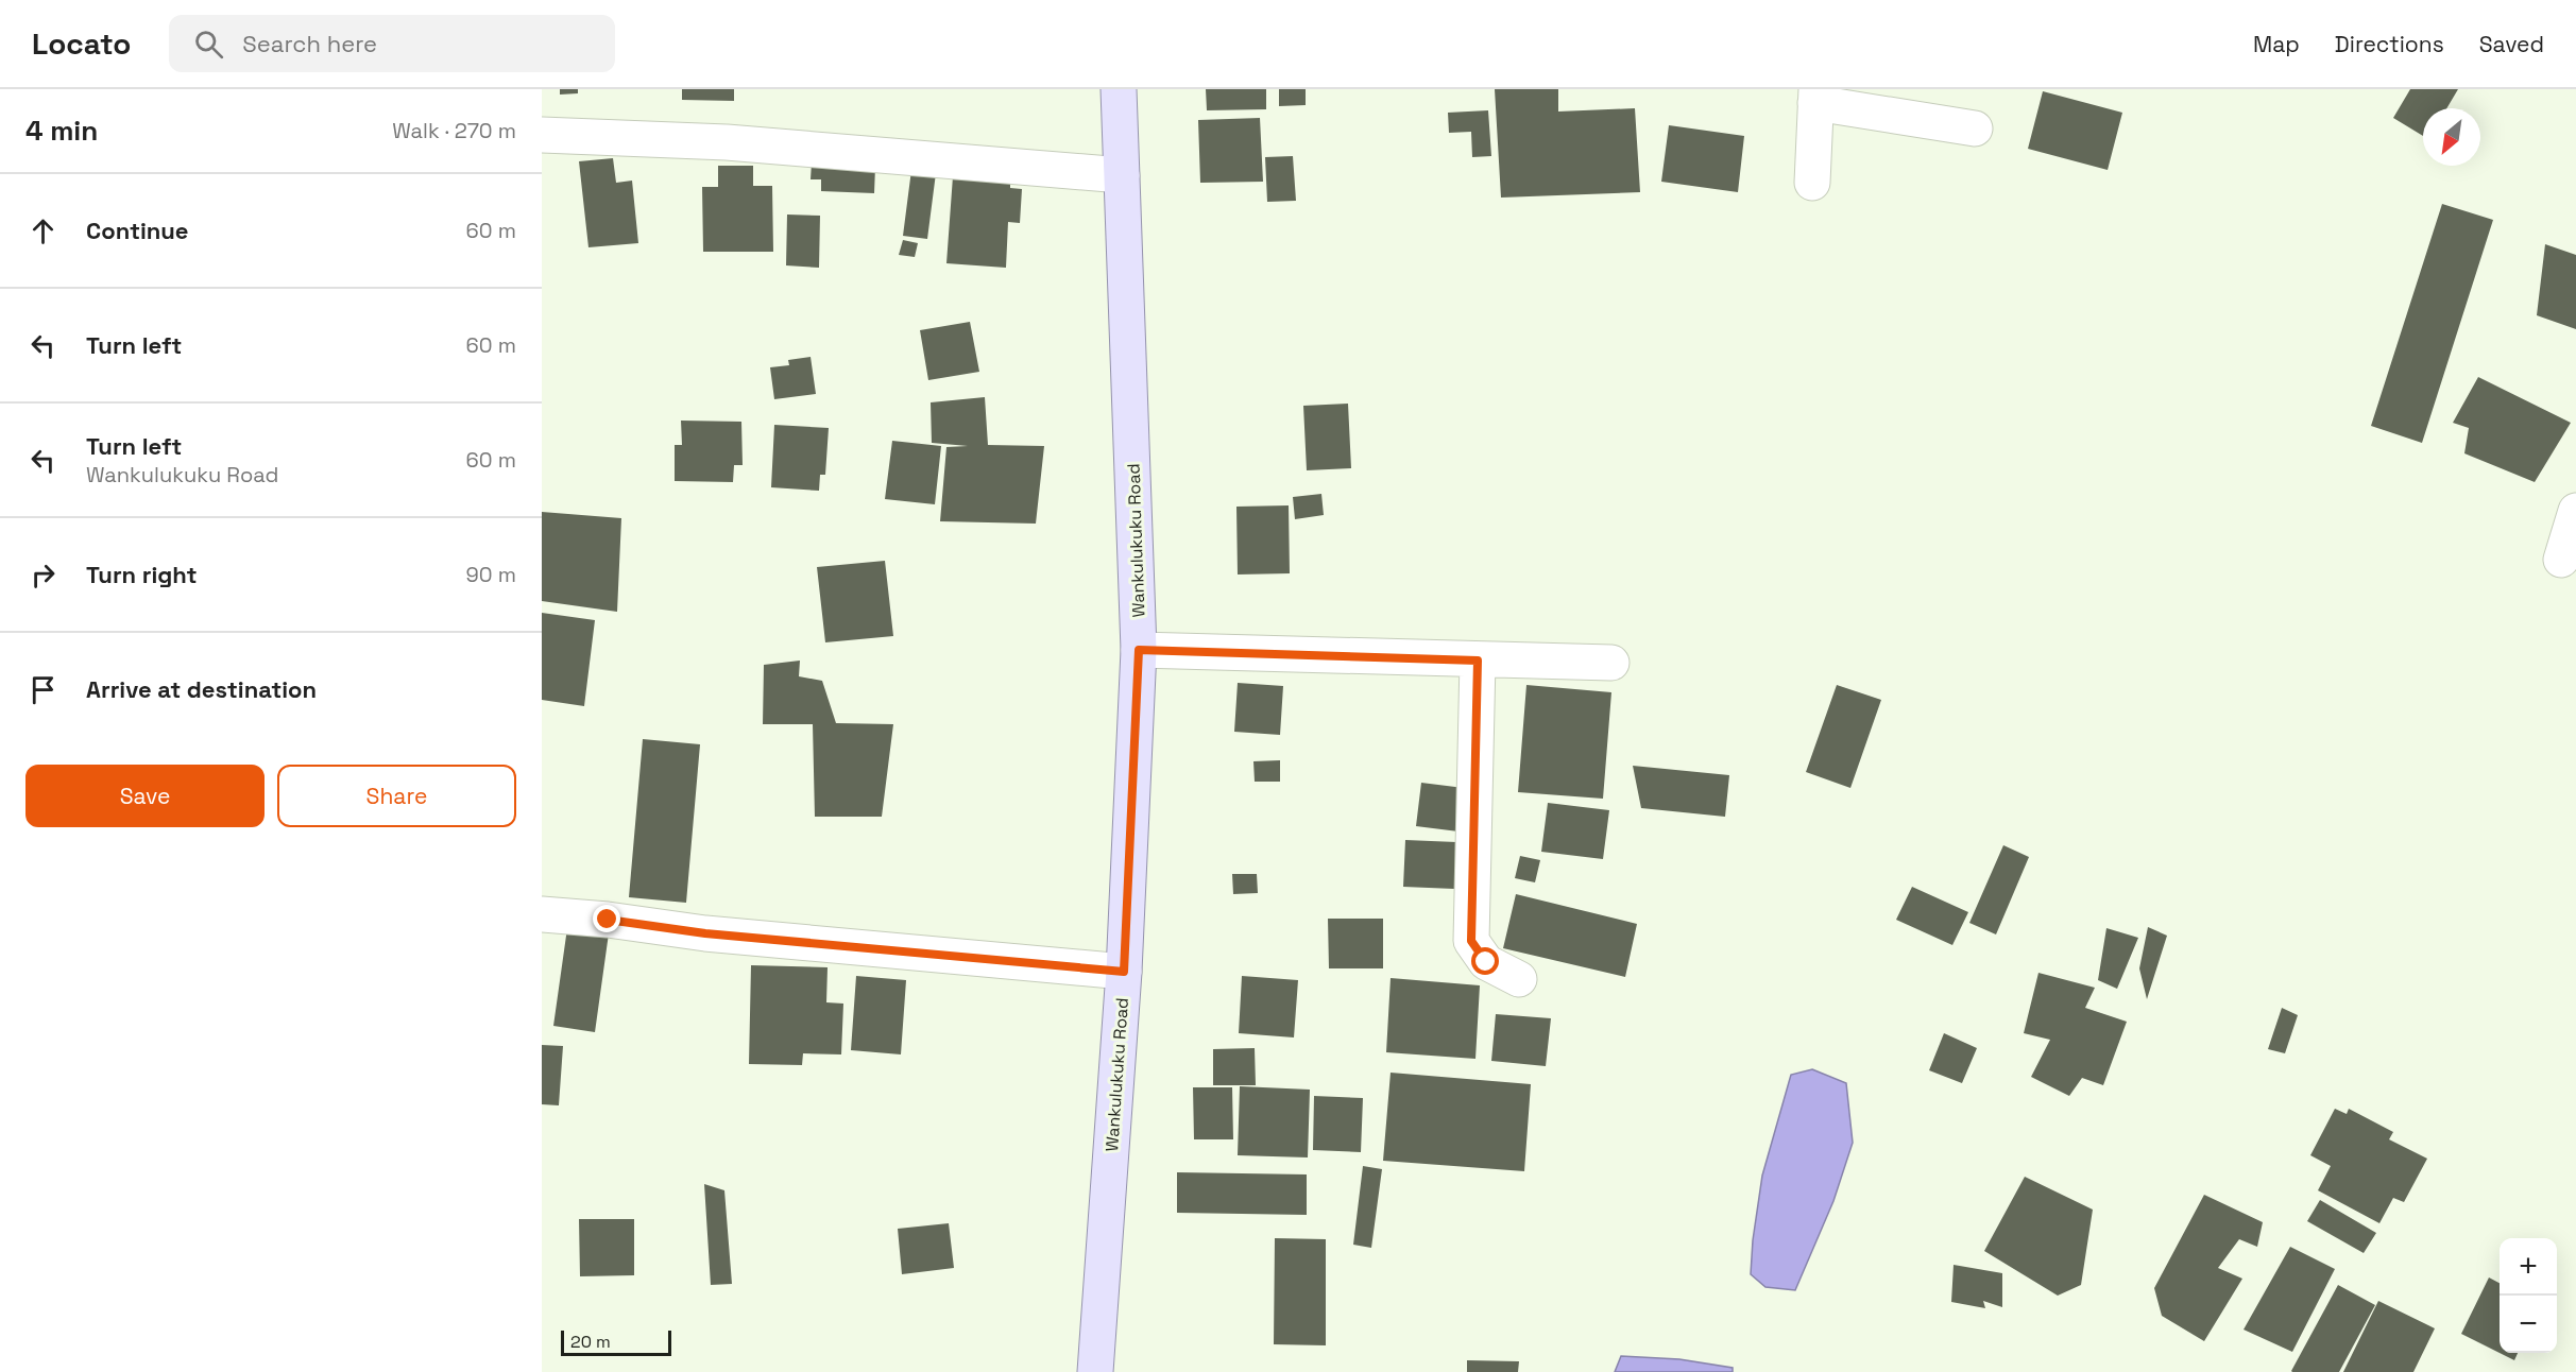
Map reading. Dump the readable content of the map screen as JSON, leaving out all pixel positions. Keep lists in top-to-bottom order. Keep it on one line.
{"streets":{"main road":["Wankulukuku Road"]},"scale_bar":"20 m","north":"bottom left","page":{"header":"Locato","search":"Search here","nav":["Map","Directions","Saved"],"heading":["4 min","Walk · 270 m"],"list":[["Continue","60 m"],["Turn left","60 m"],["Turn left","Wankulukuku Road","60 m"],["Turn right","90 m"],"Arrive at destination"],"buttons":["Save","Share"],"map_buttons":["+","−"],"scale":"20 m"}}
